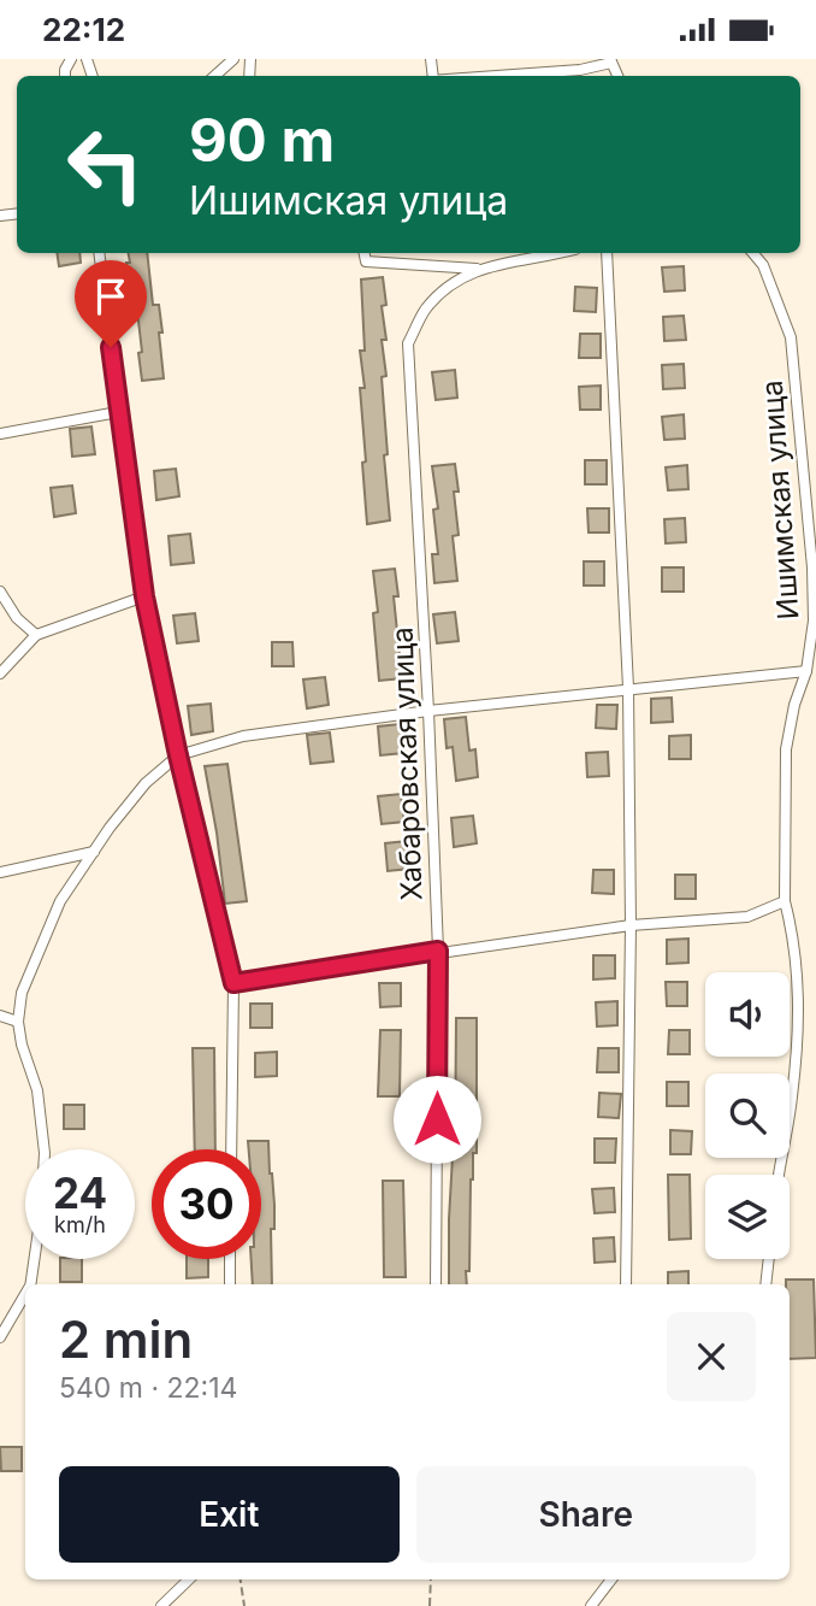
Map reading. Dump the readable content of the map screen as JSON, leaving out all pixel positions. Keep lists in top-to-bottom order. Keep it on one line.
{"streets":{"street":["Ишимская улица","Хабаровская улица"]},"page":{"status":"22:12","turn":["90 m","Ишимская улица"],"speed":"24 km/h","limit":"30","heading":["2 min","540 m · 22:14"],"buttons":["Exit","Share"]}}
